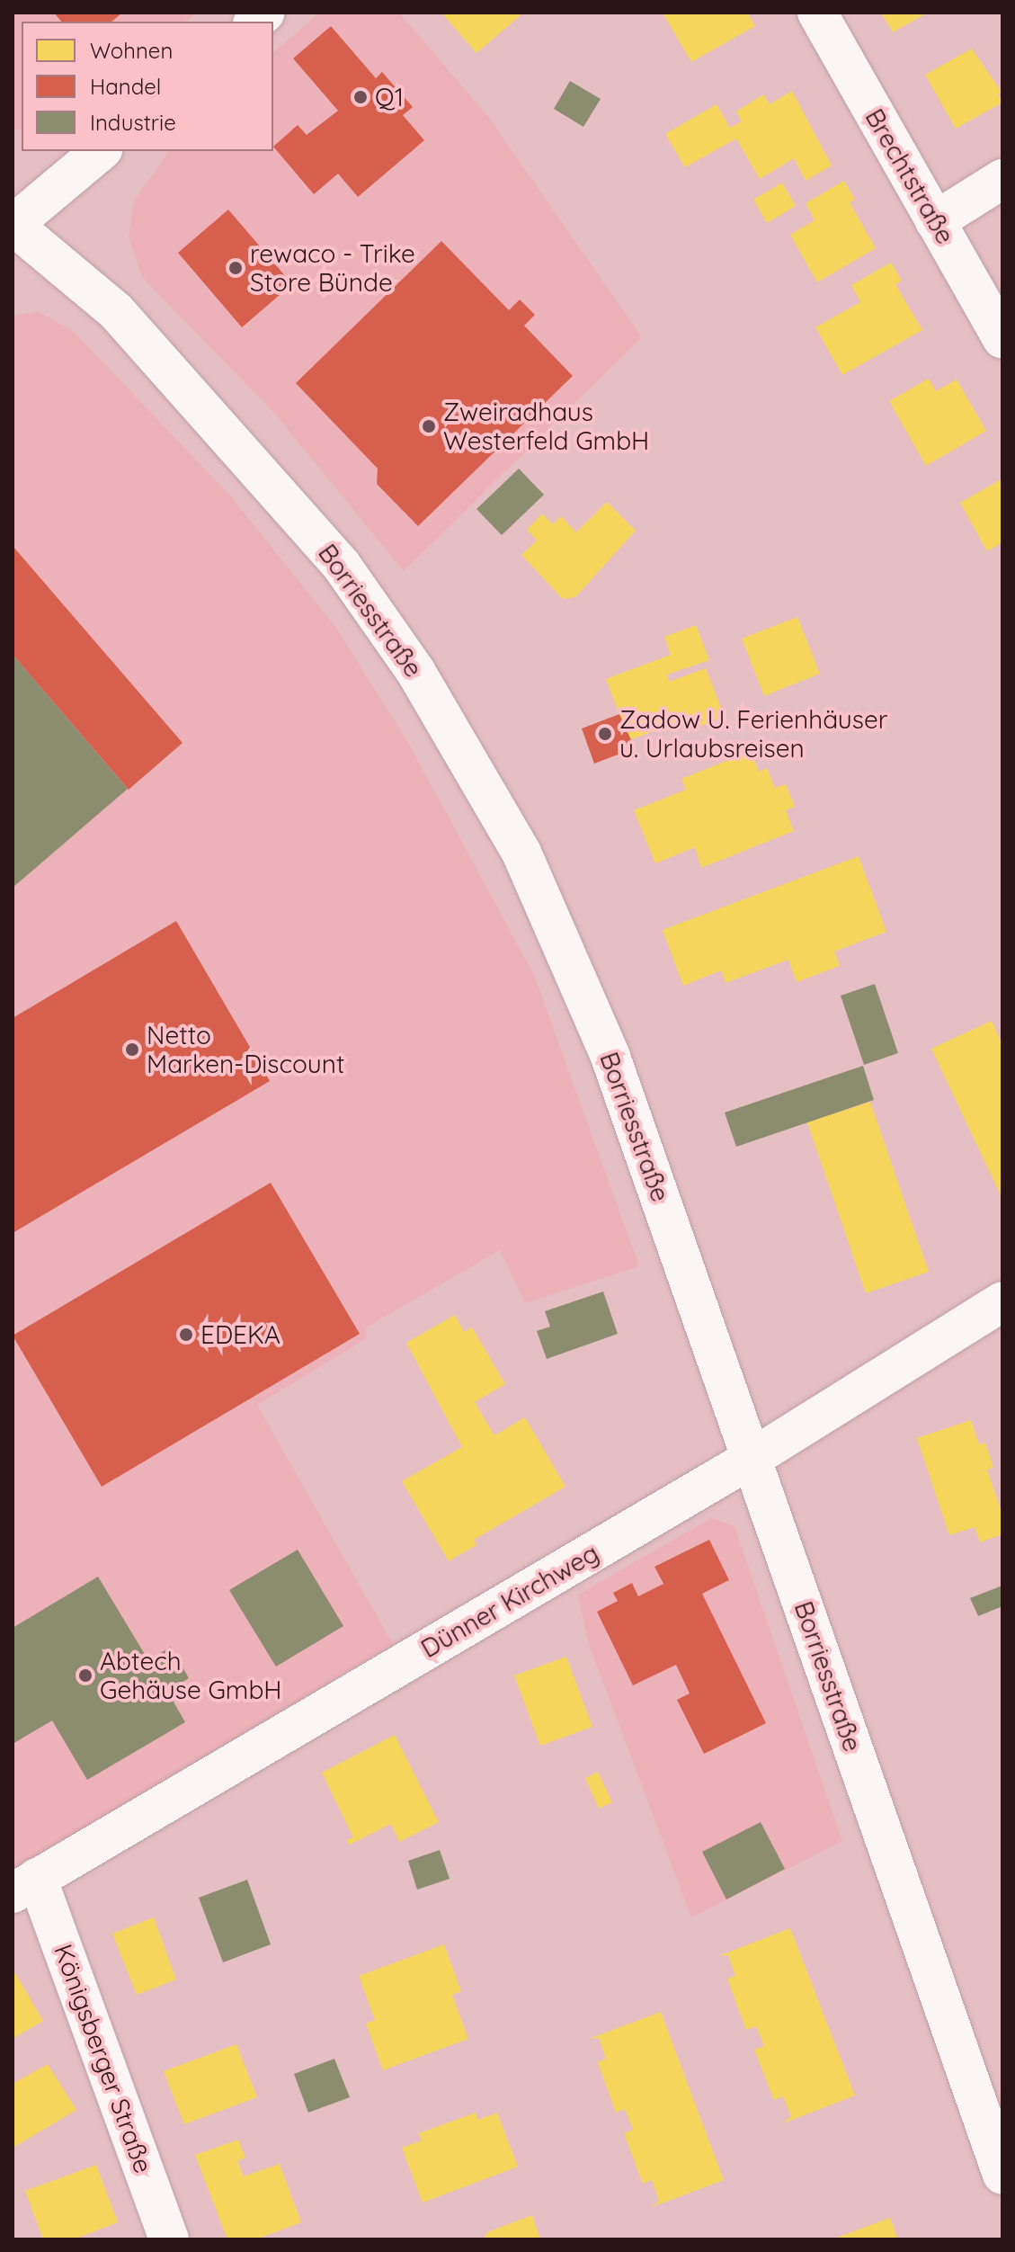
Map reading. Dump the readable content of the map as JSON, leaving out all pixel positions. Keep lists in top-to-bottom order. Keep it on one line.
{"streets":{"main road":["Brechtstraße","Borriesstraße","Dünner Kirchweg","Königsberger Straße"]},"crossings":[["Borriesstraße","Dünner Kirchweg"],["Dünner Kirchweg","Königsberger Straße"]],"places":["Q1","rewaco - Trike Store Bünde","Zweiradhaus Westerfeld GmbH","Zadow U. Ferienhäuser u. Urlaubsreisen","Netto Marken-Discount","EDEKA","Abtech Gehäuse GmbH"],"legend":["Wohnen","Handel","Industrie"]}
